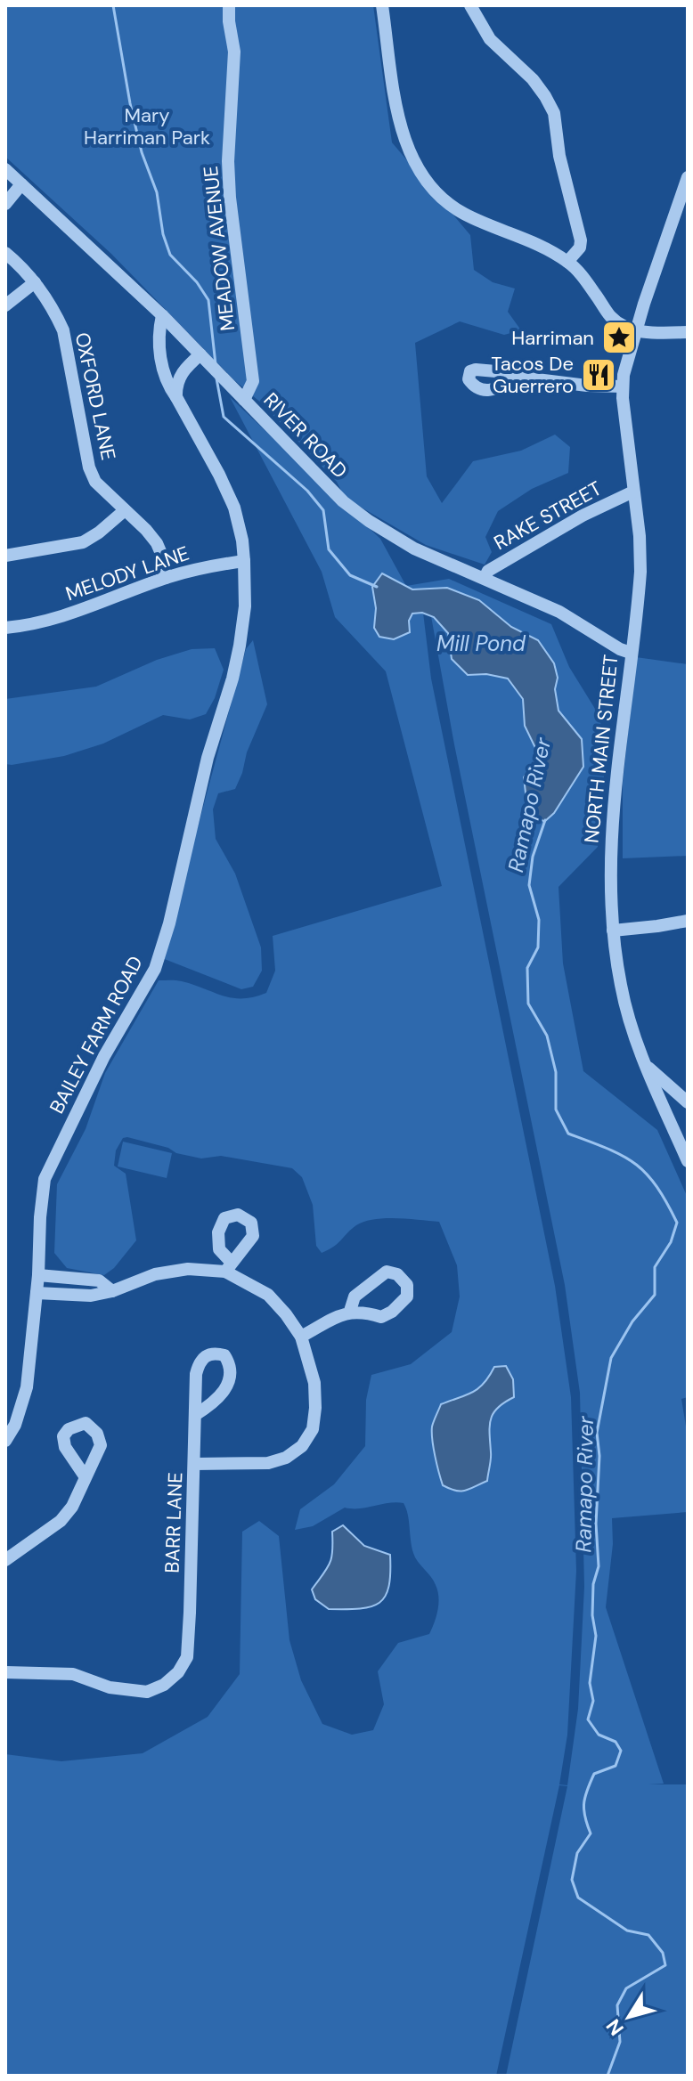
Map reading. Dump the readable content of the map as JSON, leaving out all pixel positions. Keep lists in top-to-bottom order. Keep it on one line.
{"streets":{"street":["MEADOW AVENUE","OXFORD LANE","RIVER ROAD","RAKE STREET","MELODY LANE","NORTH MAIN STREET","BAILEY FARM ROAD","BARR LANE"]},"crossings":[["MEADOW AVENUE","RIVER ROAD"],["OXFORD LANE","MELODY LANE"],["RIVER ROAD","RAKE STREET"],["RIVER ROAD","NORTH MAIN STREET"],["RAKE STREET","NORTH MAIN STREET"],["MELODY LANE","BAILEY FARM ROAD"],["BAILEY FARM ROAD","BARR LANE"]],"water":["Mill Pond","Ramapo River"],"parks":["Mary Harriman Park"],"places":{"place":["Harriman"],"restaurant":["Tacos De Guerrero"]},"north":"bottom left"}
